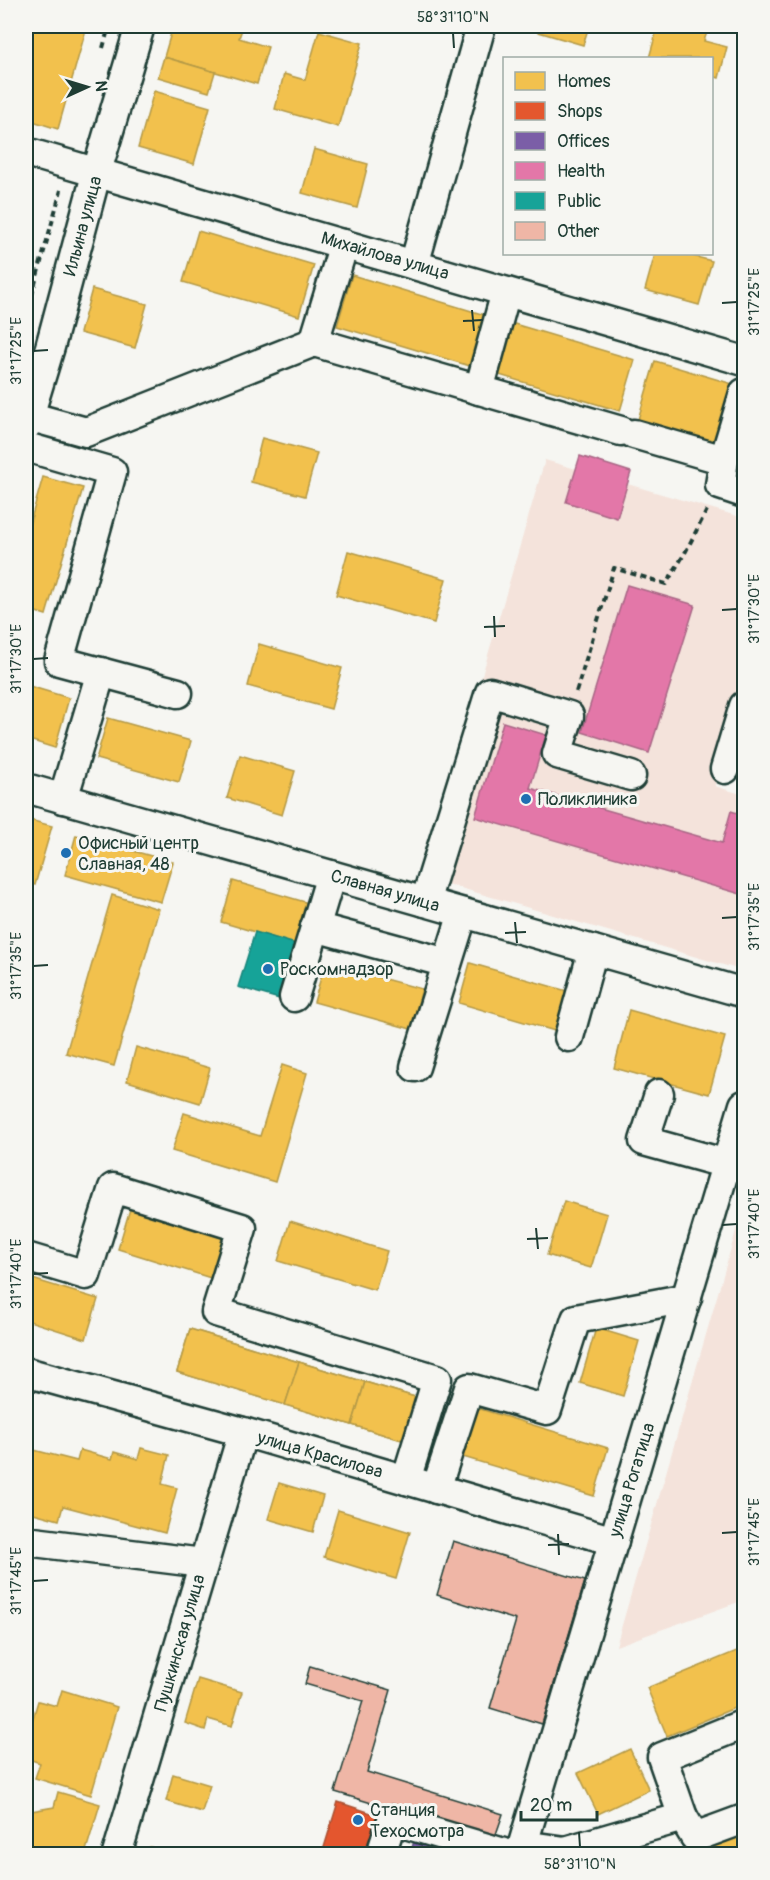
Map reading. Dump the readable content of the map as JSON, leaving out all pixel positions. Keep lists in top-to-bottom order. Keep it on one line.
{"streets":{"street":["Ильина улица","Михайлова улица","Славная улица","улица Красилова","улица Рогатица","Пушкинская улица"]},"crossings":[["Ильина улица","Михайлова улица"],["улица Красилова","улица Рогатица"],["улица Красилова","Пушкинская улица"]],"places":["Поликлиника","Офисный центр Славная, 48","Роскомнадзор","Станция Техосмотра"],"legend":["Homes","Shops","Offices","Health","Public","Other"],"scale_bar":"20 m","north":"right","coordinates":["58°31'10\"N","31°17'25\"E","31°17'30\"E","31°17'35\"E","31°17'40\"E","31°17'45\"E"]}
